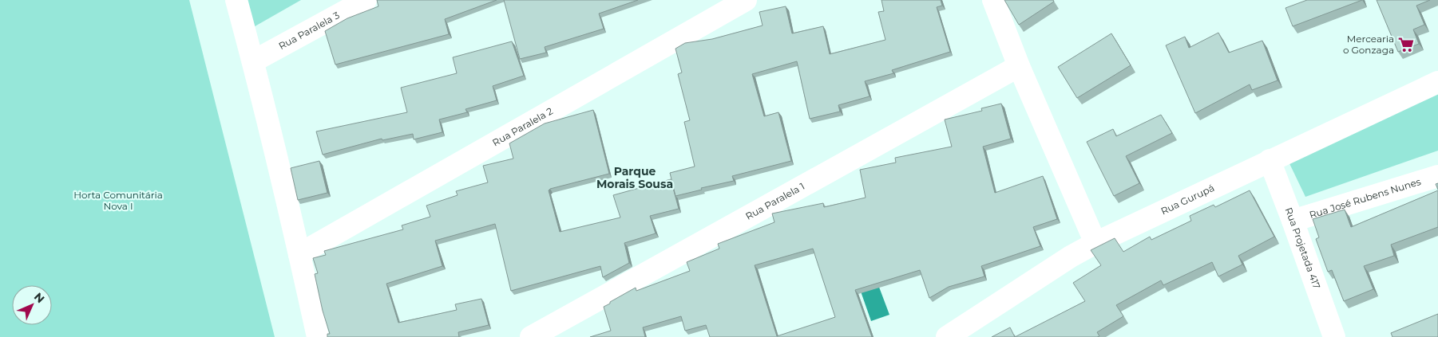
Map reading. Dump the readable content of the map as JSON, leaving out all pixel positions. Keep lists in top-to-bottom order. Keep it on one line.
{"streets":{"street":["Rua Paralela 3","Rua Paralela 2","Rua José Rubens Nunes","Rua Gurupá","Rua Paralela 1","Rua Projetada 417"]},"crossings":[["Rua José Rubens Nunes","Rua Projetada 417"],["Rua Gurupá","Rua Projetada 417"]],"districts":["Parque Morais Sousa"],"parks":["Horta Comunitária Nova I"],"places":{"supermarket":["Mercearia o Gonzaga"]},"north":"top right"}
